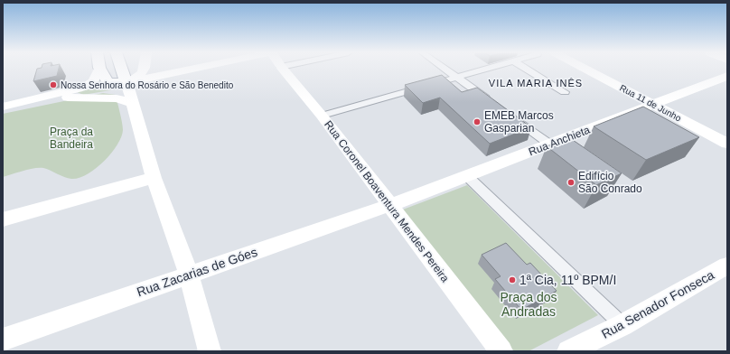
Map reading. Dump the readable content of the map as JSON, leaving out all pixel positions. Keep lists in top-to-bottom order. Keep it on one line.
{"streets":{"main road":["Rua 11 de Junho","Rua Anchieta","Rua Coronel Boaventura Mendes Pereira","Rua Zacarias de Góes","Rua Senador Fonseca"]},"crossings":[["Rua 11 de Junho","Rua Anchieta"],["Rua Anchieta","Rua Coronel Boaventura Mendes Pereira"],["Rua Anchieta","Rua Zacarias de Góes"],["Rua Coronel Boaventura Mendes Pereira","Rua Zacarias de Góes"]],"districts":["VILA MARIA INÊS"],"parks":["Praça da Bandeira","Praça dos Andradas"],"places":["Nossa Senhora do Rosário e São Benedito","EMEB Marcos Gasparian","Edifício São Conrado","1ª Cia, 11º BPM/I"]}
